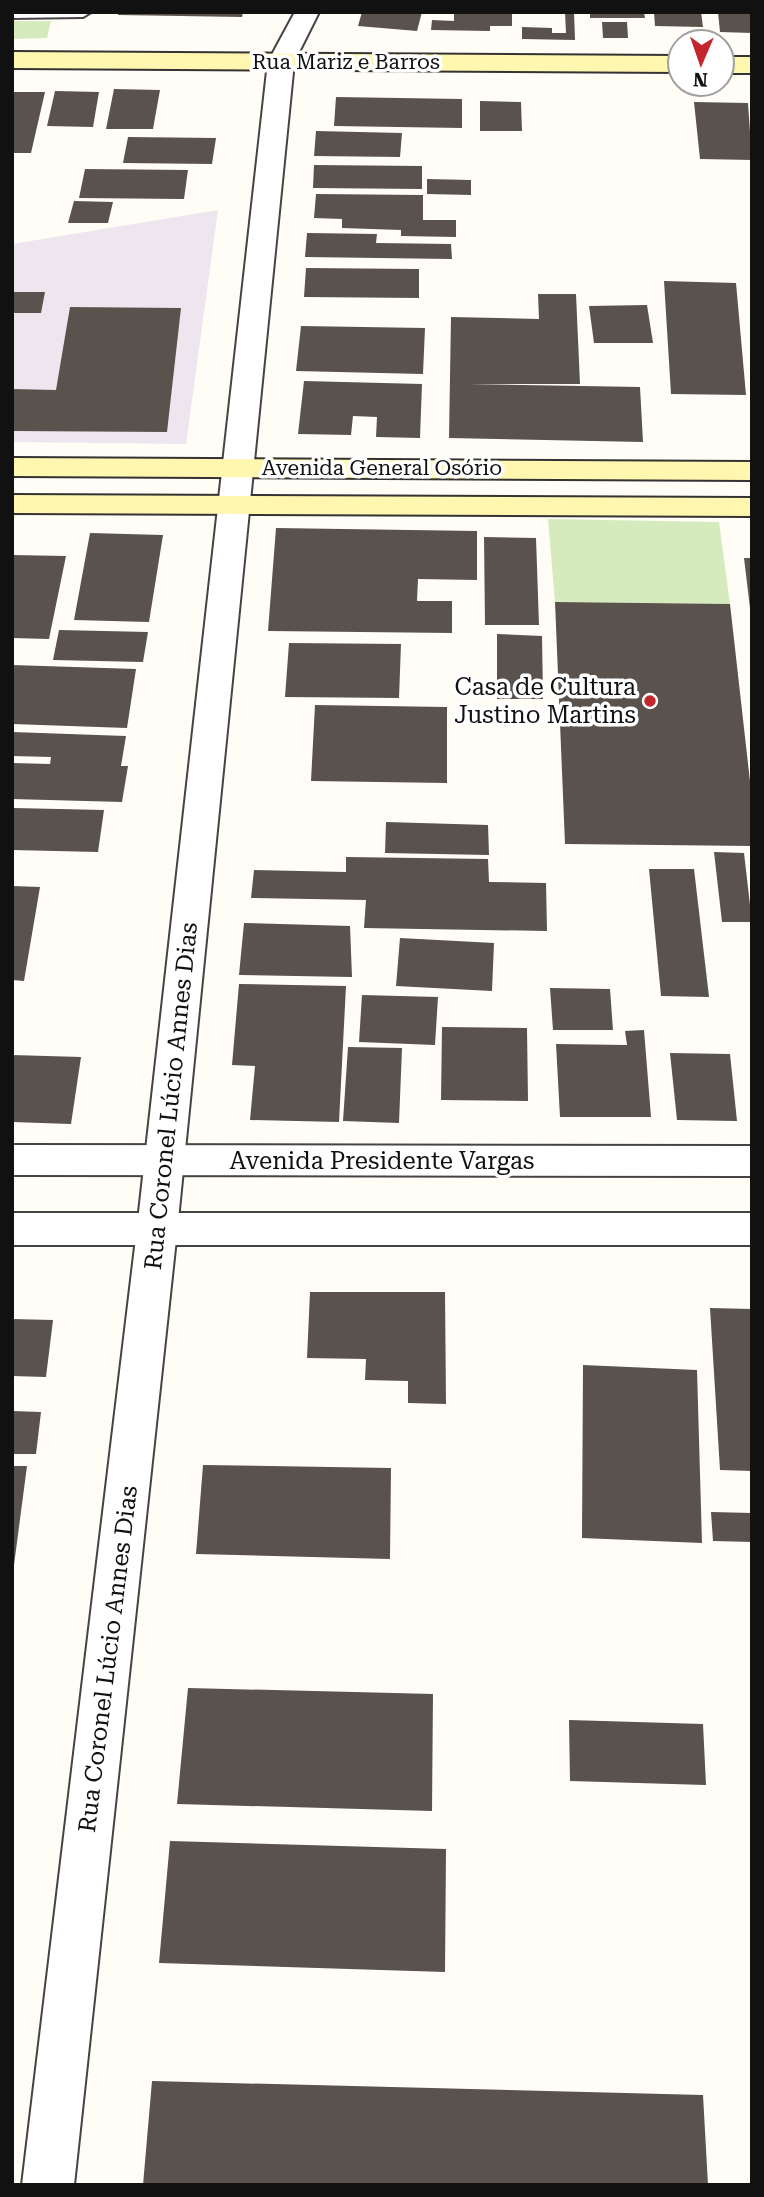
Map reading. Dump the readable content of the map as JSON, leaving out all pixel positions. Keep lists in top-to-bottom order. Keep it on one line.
{"streets":{"main road":["Rua Mariz e Barros","Avenida General Osório"],"street":["Rua Coronel Lúcio Annes Dias","Avenida Presidente Vargas"]},"crossings":[["Rua Mariz e Barros","Rua Coronel Lúcio Annes Dias"],["Avenida General Osório","Rua Coronel Lúcio Annes Dias"],["Rua Coronel Lúcio Annes Dias","Avenida Presidente Vargas"]],"places":["Casa de Cultura Justino Martins"],"north":"bottom"}
